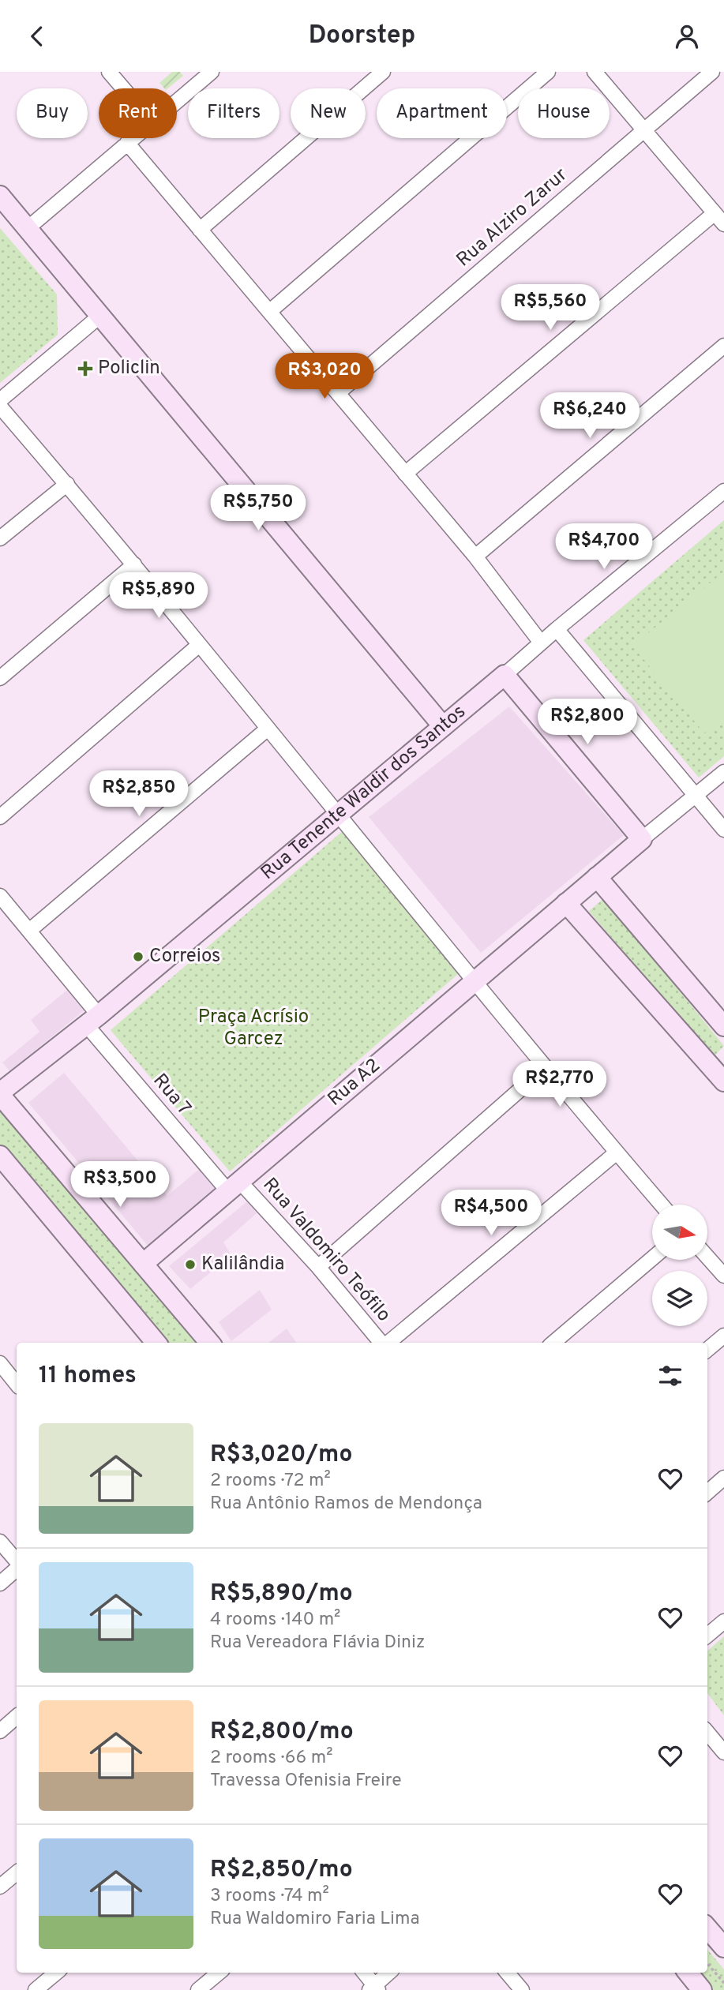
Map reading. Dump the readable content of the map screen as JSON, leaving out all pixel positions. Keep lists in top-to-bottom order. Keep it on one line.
{"streets":{"street":["Rua Alziro Zarur","Rua Tenente Waldir dos Santos","Rua A2","Rua 7","Rua Valdomiro Teófilo"]},"crossings":[["Rua Tenente Waldir dos Santos","Rua 7"],["Rua A2","Rua 7"],["Rua A2","Rua Valdomiro Teófilo"],["Rua 7","Rua Valdomiro Teófilo"]],"parks":["Praça Acrísio Garcez"],"places":{"health":["Policlin"],"other":["Correios","Kalilândia"]},"north":"right","page":{"header":"Doorstep","chip":["Buy","Rent","Filters","New","Apartment","House"],"price":["R$5,560","R$3,020","R$6,240","R$5,750","R$4,700","R$5,890","R$2,800","R$2,850","R$2,770","R$3,500","R$4,500"],"heading":"11 homes","list":[{"name":"R$3,020/mo","note":"2 rooms · 72 m² · Rua Antônio Ramos de Mendonça"},{"name":"R$5,890/mo","note":"4 rooms · 140 m² · Rua Vereadora Flávia Diniz"},{"name":"R$2,800/mo","note":"2 rooms · 66 m² · Travessa Ofenisia Freire"},{"name":"R$2,850/mo","note":"3 rooms · 74 m² · Rua Waldomiro Faria Lima"}]}}
